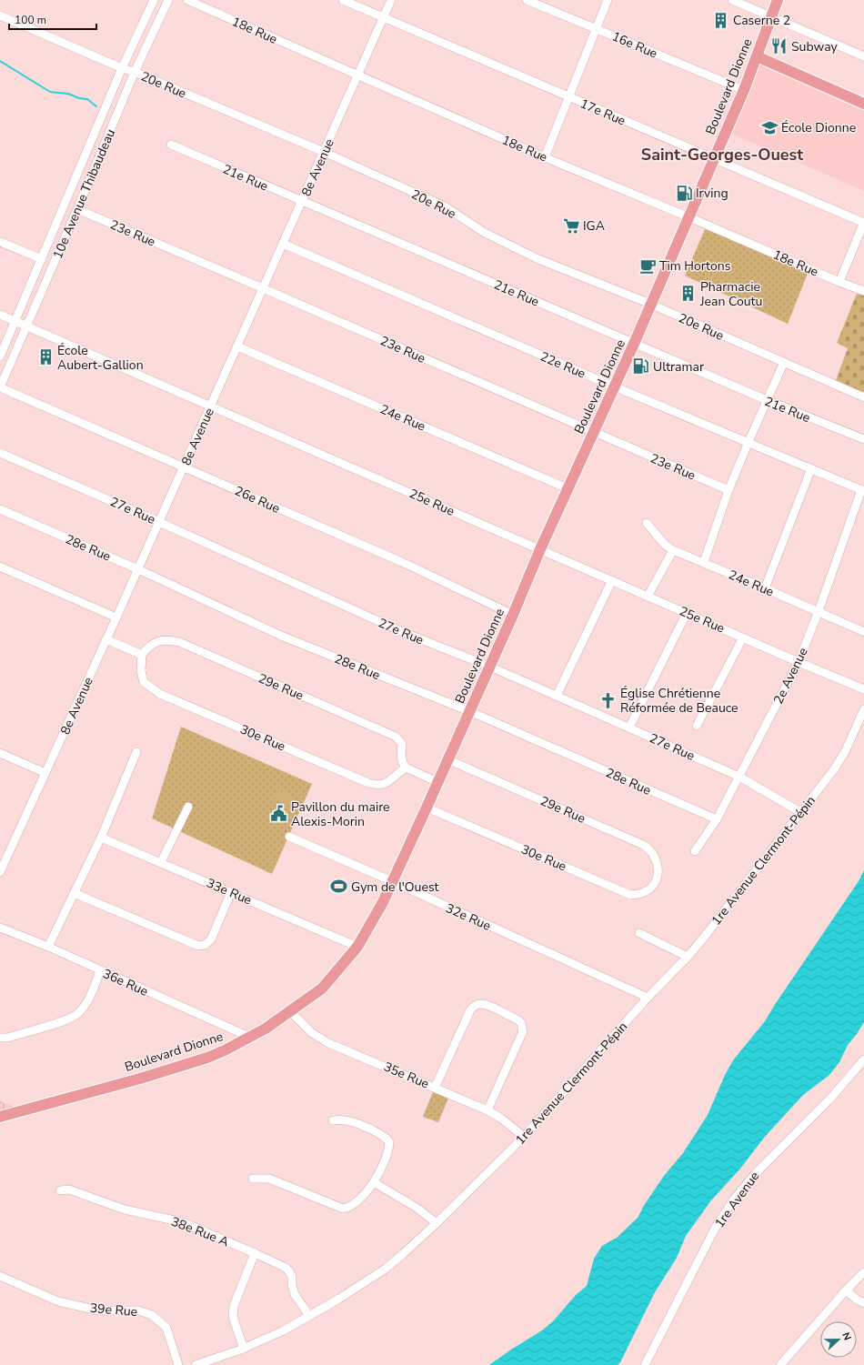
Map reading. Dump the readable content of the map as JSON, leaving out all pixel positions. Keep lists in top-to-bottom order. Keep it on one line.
{"streets":{"main road":["Boulevard Dionne"],"street":["18e Rue","16e Rue","20e Rue","17e Rue","8e Avenue","21e Rue","10e Avenue Thibaudeau","23e Rue","22e Rue","24e Rue","26e Rue","25e Rue","27e Rue","28e Rue","2e Avenue","29e Rue","30e Rue","1re Avenue Clermont-Pépin","33e Rue","32e Rue","36e Rue","35e Rue","1re Avenue","38e Rue A","39e Rue"]},"crossings":[["18e Rue","Boulevard Dionne"],["18e Rue","8e Avenue"],["16e Rue","Boulevard Dionne"],["20e Rue","Boulevard Dionne"],["20e Rue","8e Avenue"],["20e Rue","10e Avenue Thibaudeau"],["Boulevard Dionne","17e Rue"],["Boulevard Dionne","21e Rue"],["Boulevard Dionne","23e Rue"],["Boulevard Dionne","22e Rue"],["Boulevard Dionne","24e Rue"],["Boulevard Dionne","26e Rue"],["Boulevard Dionne","25e Rue"],["Boulevard Dionne","27e Rue"],["Boulevard Dionne","28e Rue"],["Boulevard Dionne","29e Rue"],["Boulevard Dionne","30e Rue"],["Boulevard Dionne","33e Rue"],["Boulevard Dionne","32e Rue"],["Boulevard Dionne","36e Rue"],["Boulevard Dionne","35e Rue"],["17e Rue","8e Avenue"],["8e Avenue","21e Rue"],["8e Avenue","23e Rue"],["8e Avenue","22e Rue"],["8e Avenue","24e Rue"],["8e Avenue","26e Rue"],["8e Avenue","25e Rue"],["8e Avenue","27e Rue"],["8e Avenue","28e Rue"],["10e Avenue Thibaudeau","23e Rue"],["10e Avenue Thibaudeau","26e Rue"],["10e Avenue Thibaudeau","25e Rue"],["22e Rue","2e Avenue"],["24e Rue","2e Avenue"],["25e Rue","2e Avenue"],["27e Rue","2e Avenue"],["27e Rue","1re Avenue Clermont-Pépin"],["28e Rue","2e Avenue"],["29e Rue","30e Rue"],["1re Avenue Clermont-Pépin","32e Rue"],["1re Avenue Clermont-Pépin","35e Rue"],["1re Avenue Clermont-Pépin","38e Rue A"]],"districts":["Saint-Georges-Ouest"],"places":{"building":["Caserne 2","Pharmacie Jean Coutu","École Aubert-Gallion"],"restaurant":["Subway"],"school or university":["École Dionne"],"fuel station":["Irving","Ultramar"],"supermarket":["IGA"],"cafe":["Tim Hortons"],"church":["Église Chrétienne Réformée de Beauce"],"public building":["Pavillon du maire Alexis-Morin"],"sports":["Gym de l'Ouest"]},"scale_bar":"100 m","north":"right"}
